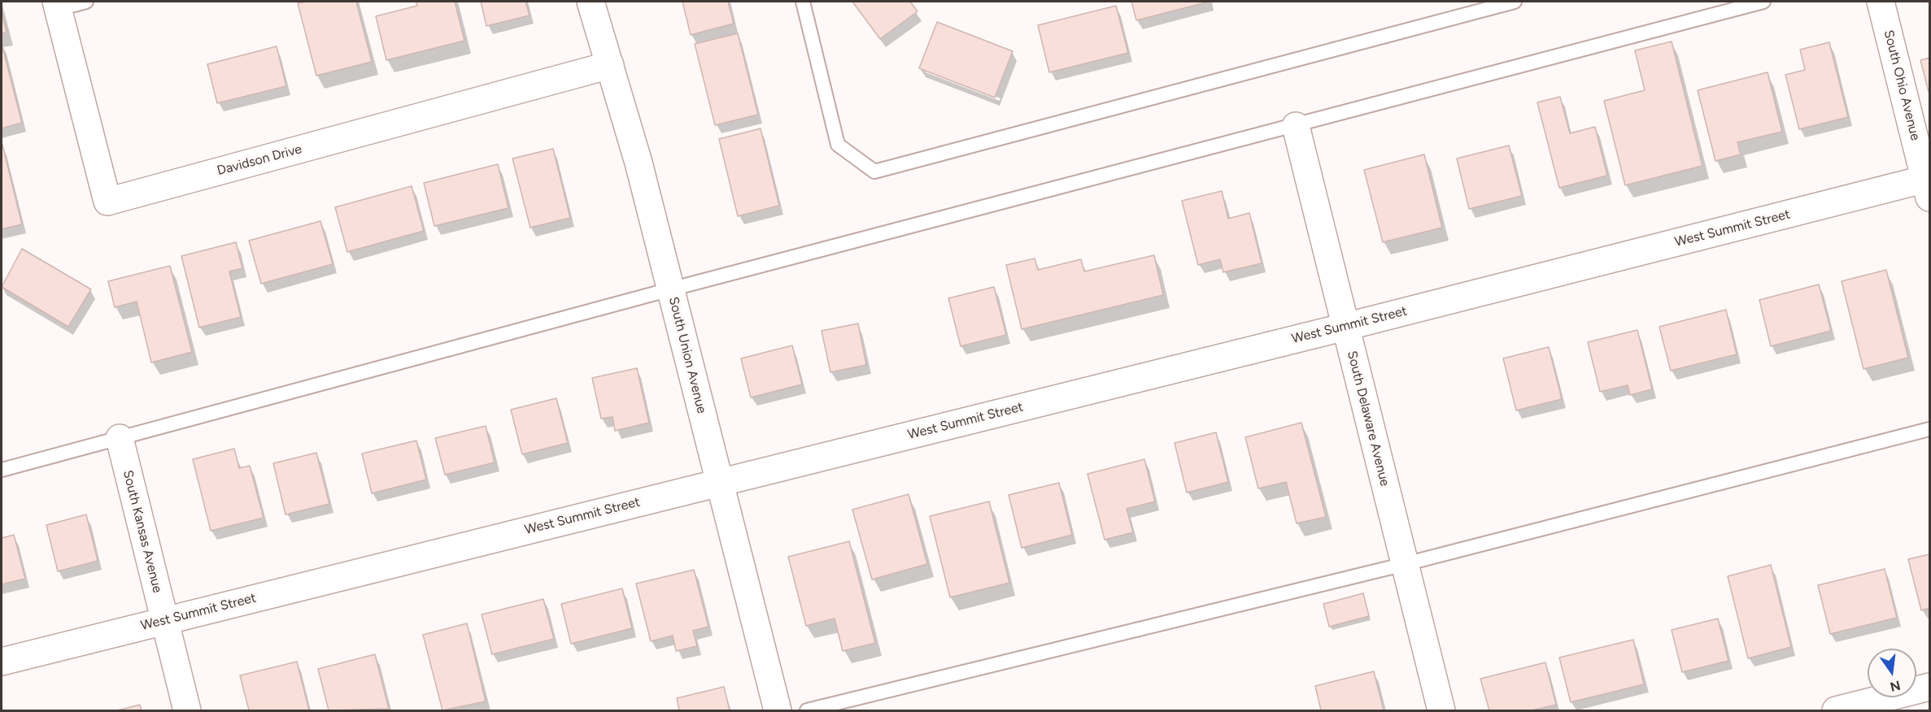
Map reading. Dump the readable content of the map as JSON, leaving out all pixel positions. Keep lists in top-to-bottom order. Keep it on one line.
{"streets":{"street":["South Ohio Avenue","Davidson Drive","West Summit Street","South Union Avenue","South Delaware Avenue","South Kansas Avenue"]},"crossings":[["South Ohio Avenue","West Summit Street"],["Davidson Drive","South Union Avenue"],["West Summit Street","South Union Avenue"],["West Summit Street","South Delaware Avenue"],["West Summit Street","South Kansas Avenue"]],"north":"bottom"}
